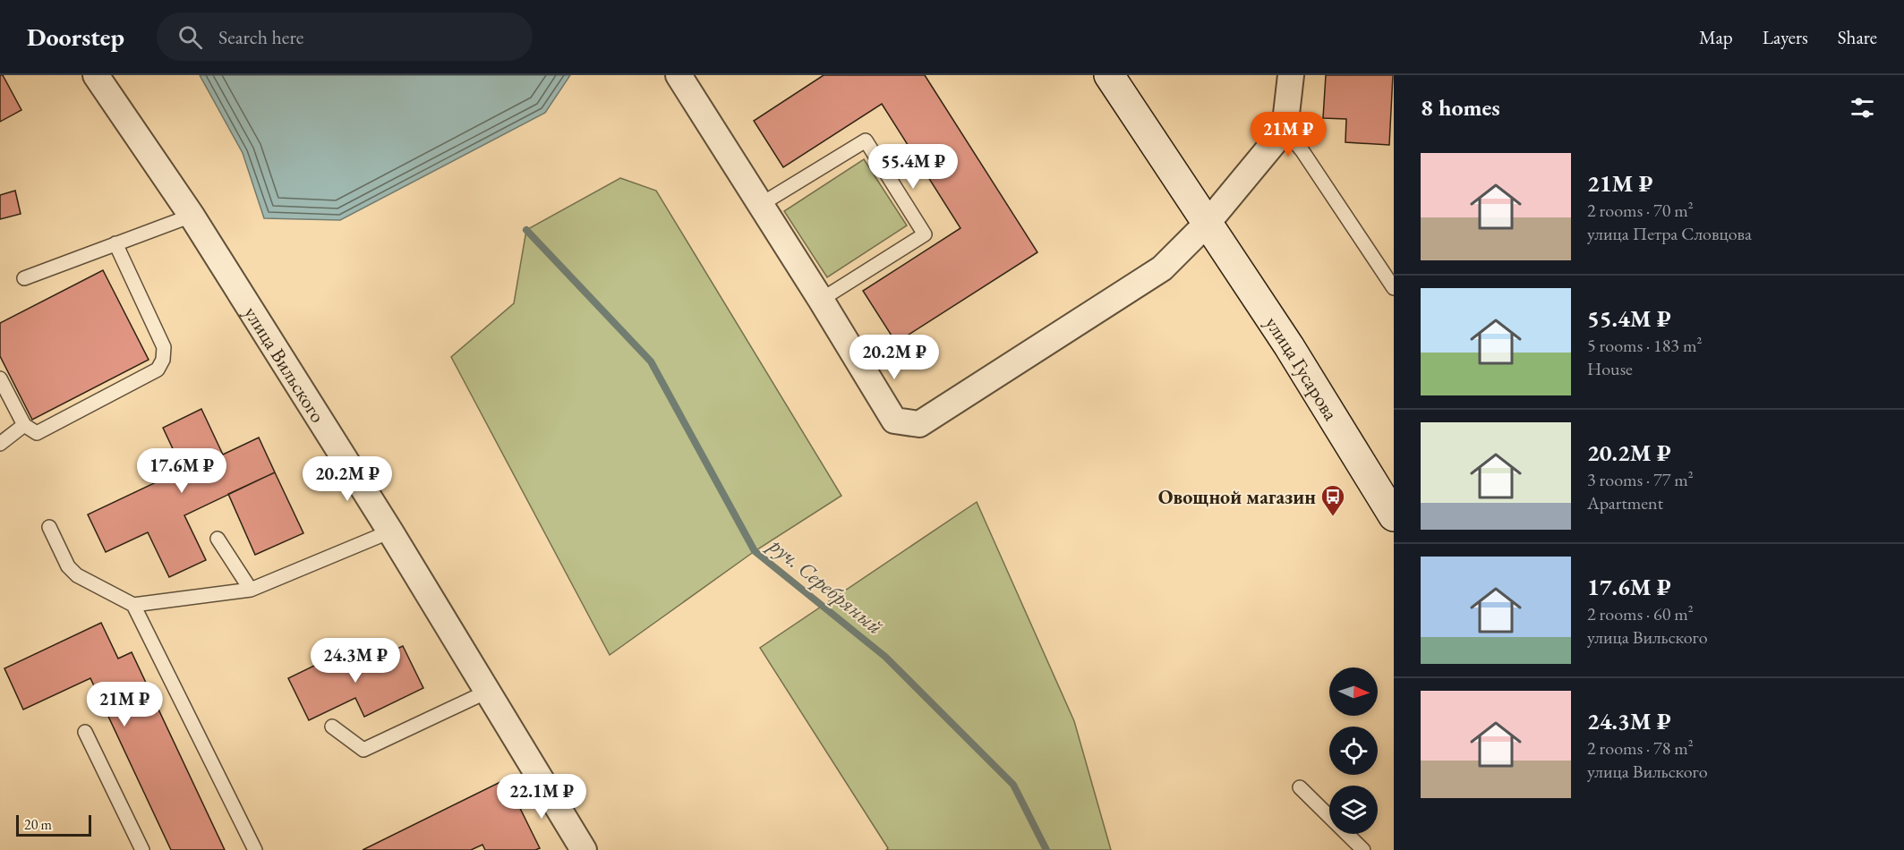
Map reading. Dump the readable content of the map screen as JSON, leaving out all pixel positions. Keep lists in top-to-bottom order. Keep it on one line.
{"streets":{"main road":["улица Гусарова"],"street":["улица Вильского"]},"water":["руч. Серебряный"],"places":{"bus stop":["Овощной магазин"]},"scale_bar":"20 m","north":"right","page":{"header":"Doorstep","search":"Search here","nav":["Map","Layers","Share"],"heading":"8 homes","price":["21M ₽","55.4M ₽","20.2M ₽","17.6M ₽","20.2M ₽","24.3M ₽","21M ₽","22.1M ₽"],"list":[{"name":"21M ₽","note":"2 rooms · 70 m² · улица Петра Словцова"},{"name":"55.4M ₽","note":"5 rooms · 183 m² · House"},{"name":"20.2M ₽","note":"3 rooms · 77 m² · Apartment"},{"name":"17.6M ₽","note":"2 rooms · 60 m² · улица Вильского"},{"name":"24.3M ₽","note":"2 rooms · 78 m² · улица Вильского"}],"scale":"20 m"}}
